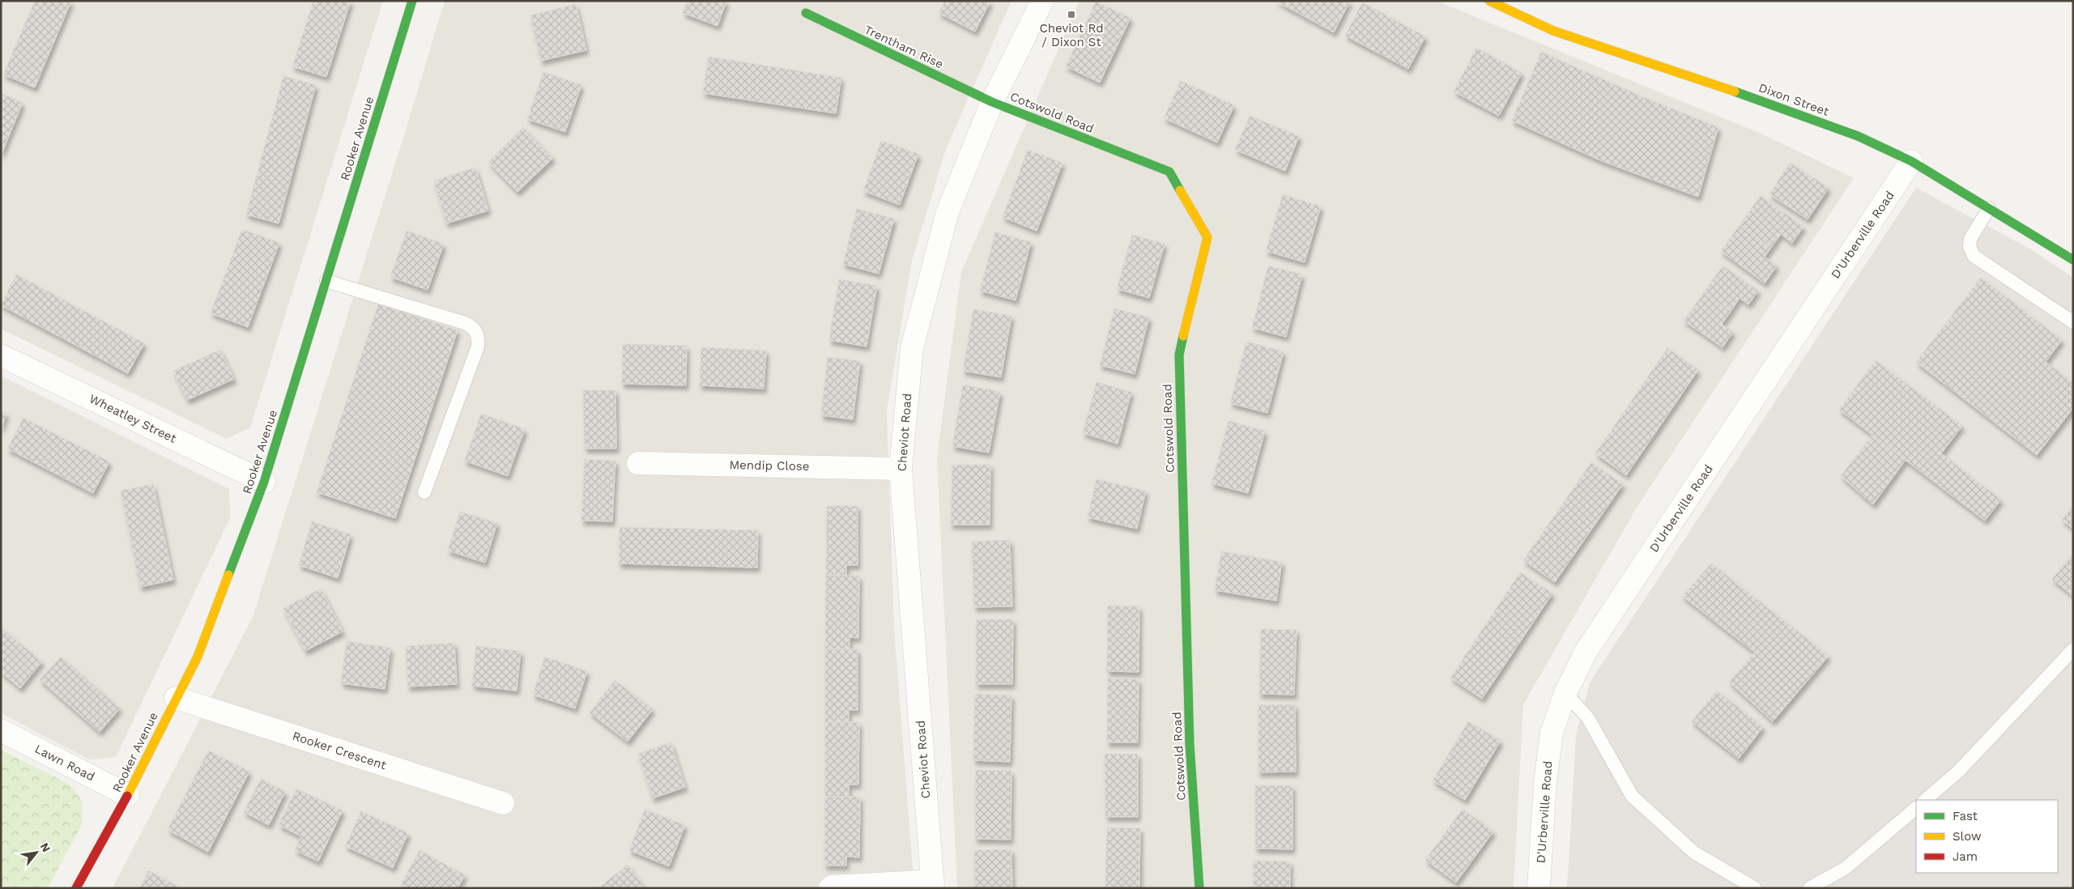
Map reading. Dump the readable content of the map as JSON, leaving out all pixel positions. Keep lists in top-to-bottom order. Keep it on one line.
{"streets":{"street":["Trentham Rise","Dixon Street","Cotswold Road","Rooker Avenue","D'Urberville Road","Wheatley Street","Cheviot Road","Mendip Close","Rooker Crescent","Lawn Road"]},"crossings":[["Trentham Rise","Cotswold Road"],["Trentham Rise","Cheviot Road"],["Dixon Street","D'Urberville Road"],["Cotswold Road","Cheviot Road"],["Rooker Avenue","Wheatley Street"],["Rooker Avenue","Rooker Crescent"],["Rooker Avenue","Lawn Road"],["Cheviot Road","Mendip Close"]],"places":{"transit":["Cheviot Rd / Dixon St"]},"legend":["Fast","Slow","Jam"],"north":"top right"}
